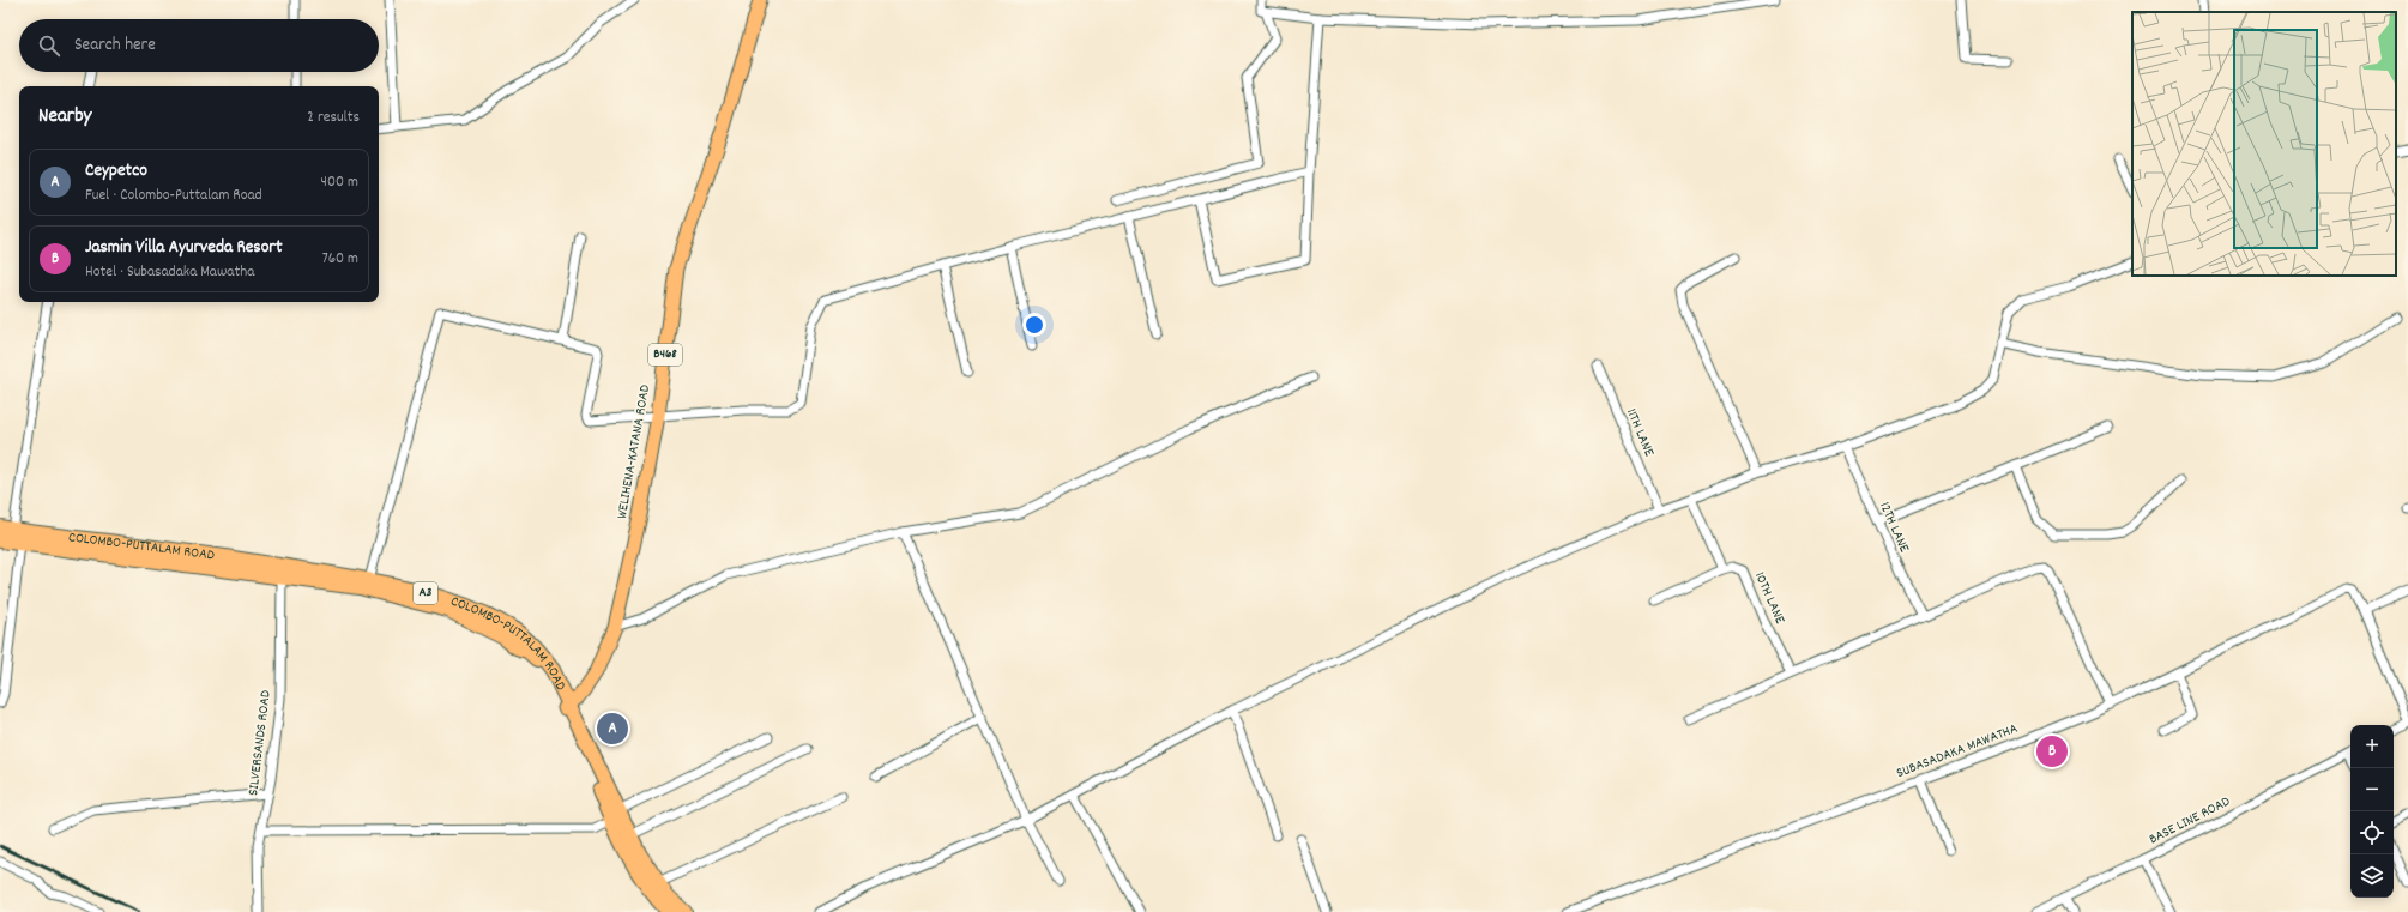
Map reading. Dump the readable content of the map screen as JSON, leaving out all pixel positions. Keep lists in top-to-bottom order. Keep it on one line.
{"streets":{"highway":["COLOMBO-PUTTALAM ROAD","A3"],"main road":["B468","WELIHENA-KATANA ROAD"],"street":["11TH LANE","12TH LANE","10TH LANE","SILVERSANDS ROAD","SUBASADAKA MAWATHA","BASE LINE ROAD"]},"crossings":[["WELIHENA-KATANA ROAD","COLOMBO-PUTTALAM ROAD"],["COLOMBO-PUTTALAM ROAD","SILVERSANDS ROAD"]],"page":{"search":"Search here","heading":["Nearby","2 results"],"list":[{"mark":"A","name":"Ceypetco","note":"Fuel · Colombo-Puttalam Road","value":"400 m"},{"mark":"B","name":"Jasmin Villa Ayurveda Resort","note":"Hotel · Subasadaka Mawatha","value":"760 m"}],"pins":["A","B"],"map_buttons":["+","−"]}}
